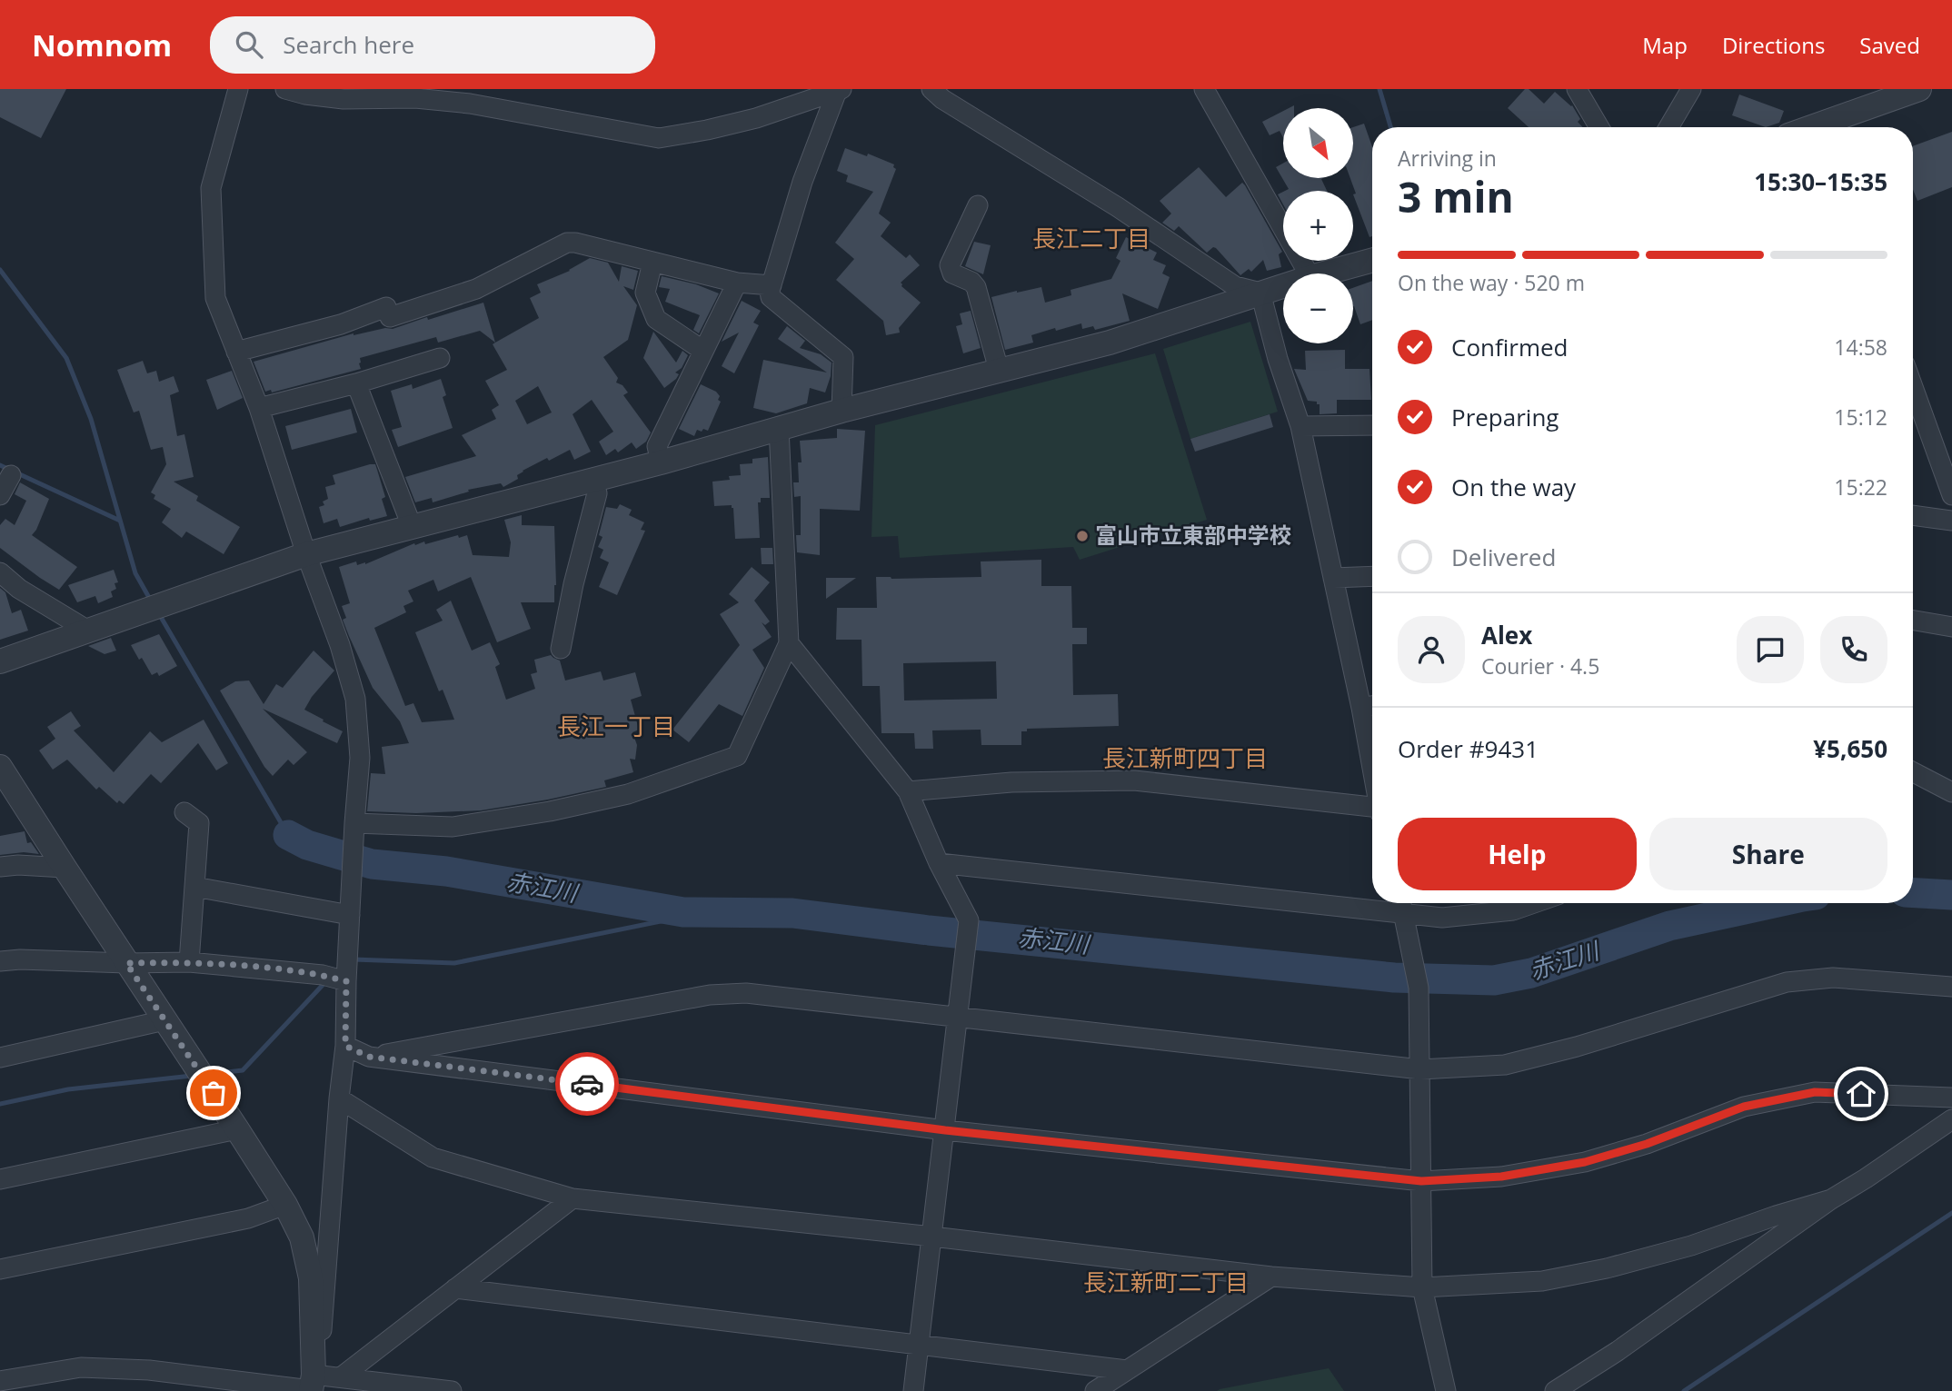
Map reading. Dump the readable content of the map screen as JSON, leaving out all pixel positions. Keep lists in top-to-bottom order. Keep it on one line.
{"districts":["長江二丁目","長江一丁目","長江新町四丁目","長江新町二丁目"],"water":["赤江川"],"places":["富山市立東部中学校"],"north":"bottom right","page":{"header":"Nomnom","search":"Search here","nav":["Map","Directions","Saved"],"map_buttons":["+","−"],"heading":["3 min","Arriving in","15:30–15:35"],"panel":["Alex","Courier · 4.5","Order #9431","¥5,650"],"bar":"On the way · 520 m","list":[["Confirmed","14:58"],["Preparing","15:12"],["On the way","15:22"],"Delivered"],"buttons":["Help","Share"]}}
